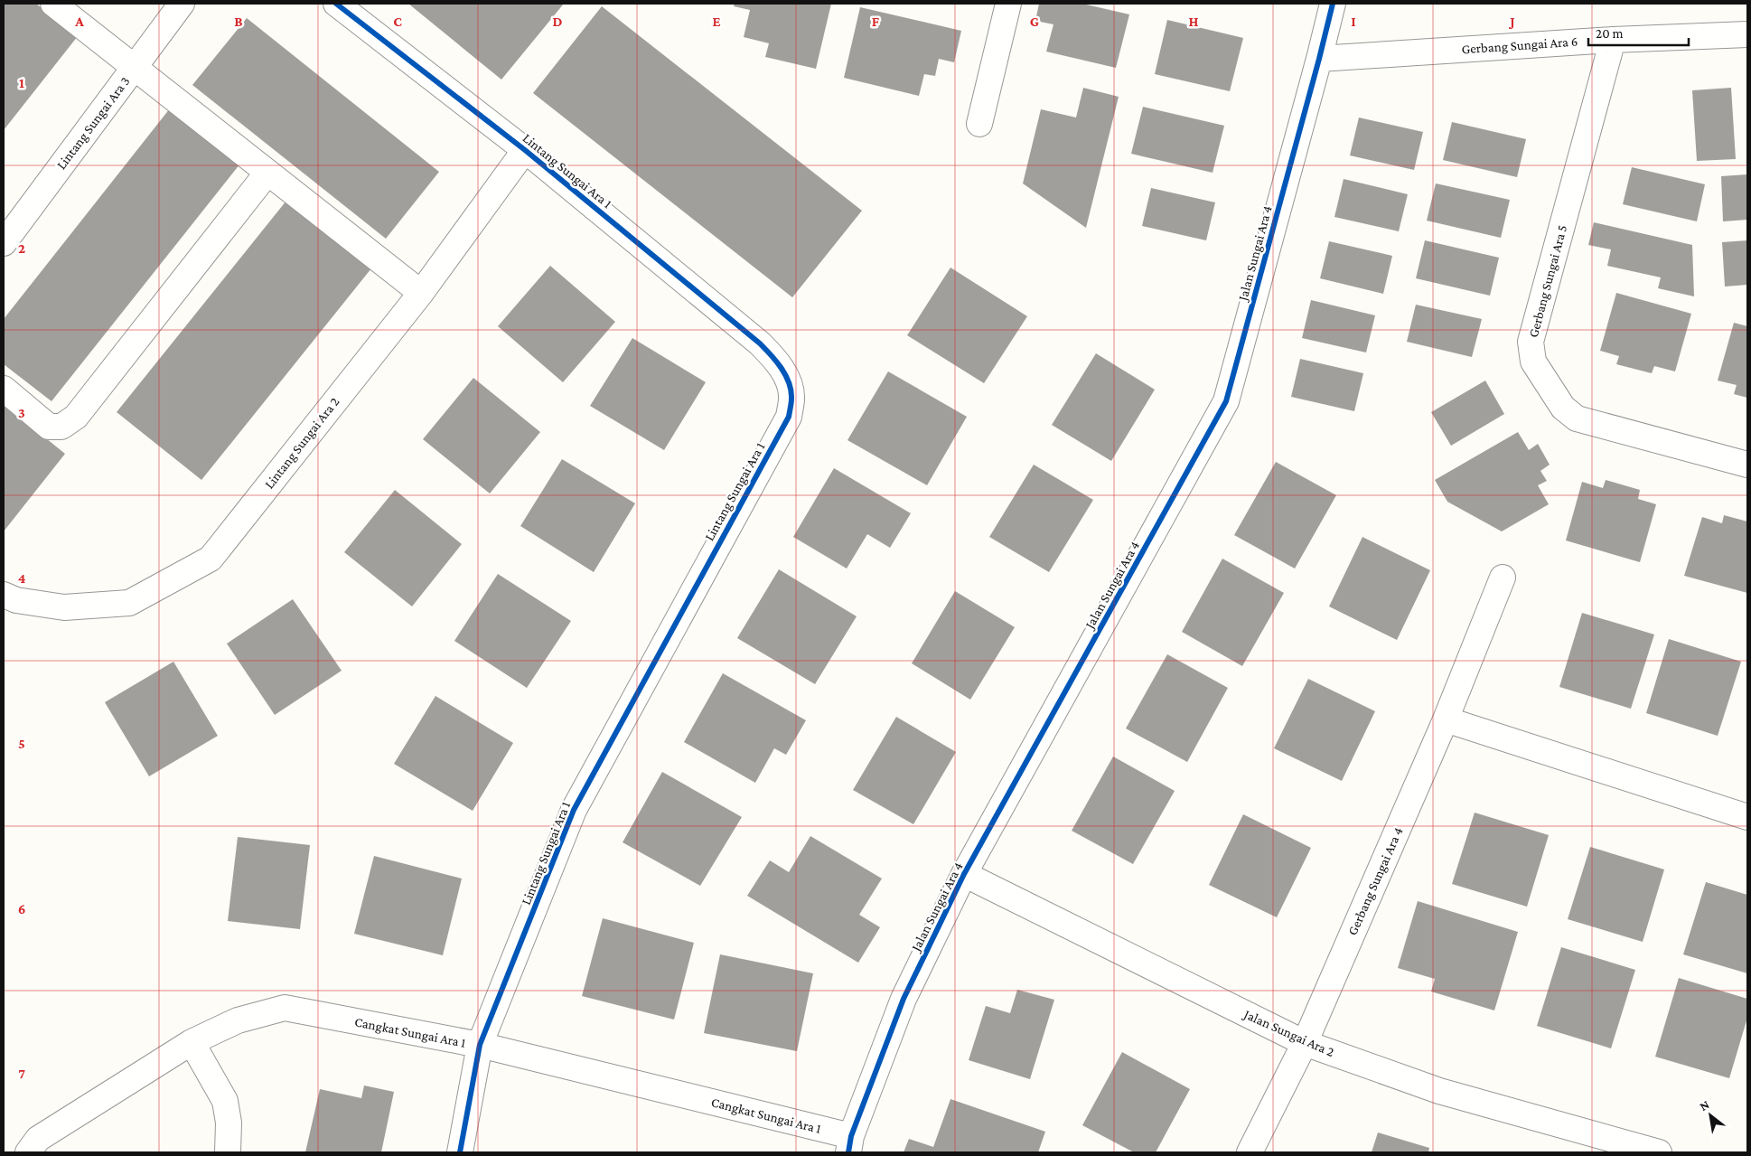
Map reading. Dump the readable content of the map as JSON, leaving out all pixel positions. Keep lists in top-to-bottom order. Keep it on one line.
{"streets":{"street":["Gerbang Sungai Ara 6","Lintang Sungai Ara 3","Lintang Sungai Ara 1","Jalan Sungai Ara 4","Gerbang Sungai Ara 5","Lintang Sungai Ara 2","Gerbang Sungai Ara 4","Cangkat Sungai Ara 1","Jalan Sungai Ara 2"]},"crossings":[["Gerbang Sungai Ara 6","Jalan Sungai Ara 4"],["Gerbang Sungai Ara 6","Gerbang Sungai Ara 5"],["Lintang Sungai Ara 1","Lintang Sungai Ara 2"],["Lintang Sungai Ara 1","Cangkat Sungai Ara 1"],["Jalan Sungai Ara 4","Cangkat Sungai Ara 1"],["Jalan Sungai Ara 4","Jalan Sungai Ara 2"],["Gerbang Sungai Ara 4","Jalan Sungai Ara 2"]],"scale_bar":"20 m","north":"top left","grid":{"columns":["A","B","C","D","E","F","G","H","I","J"],"rows":["1","2","3","4","5","6","7"]}}
